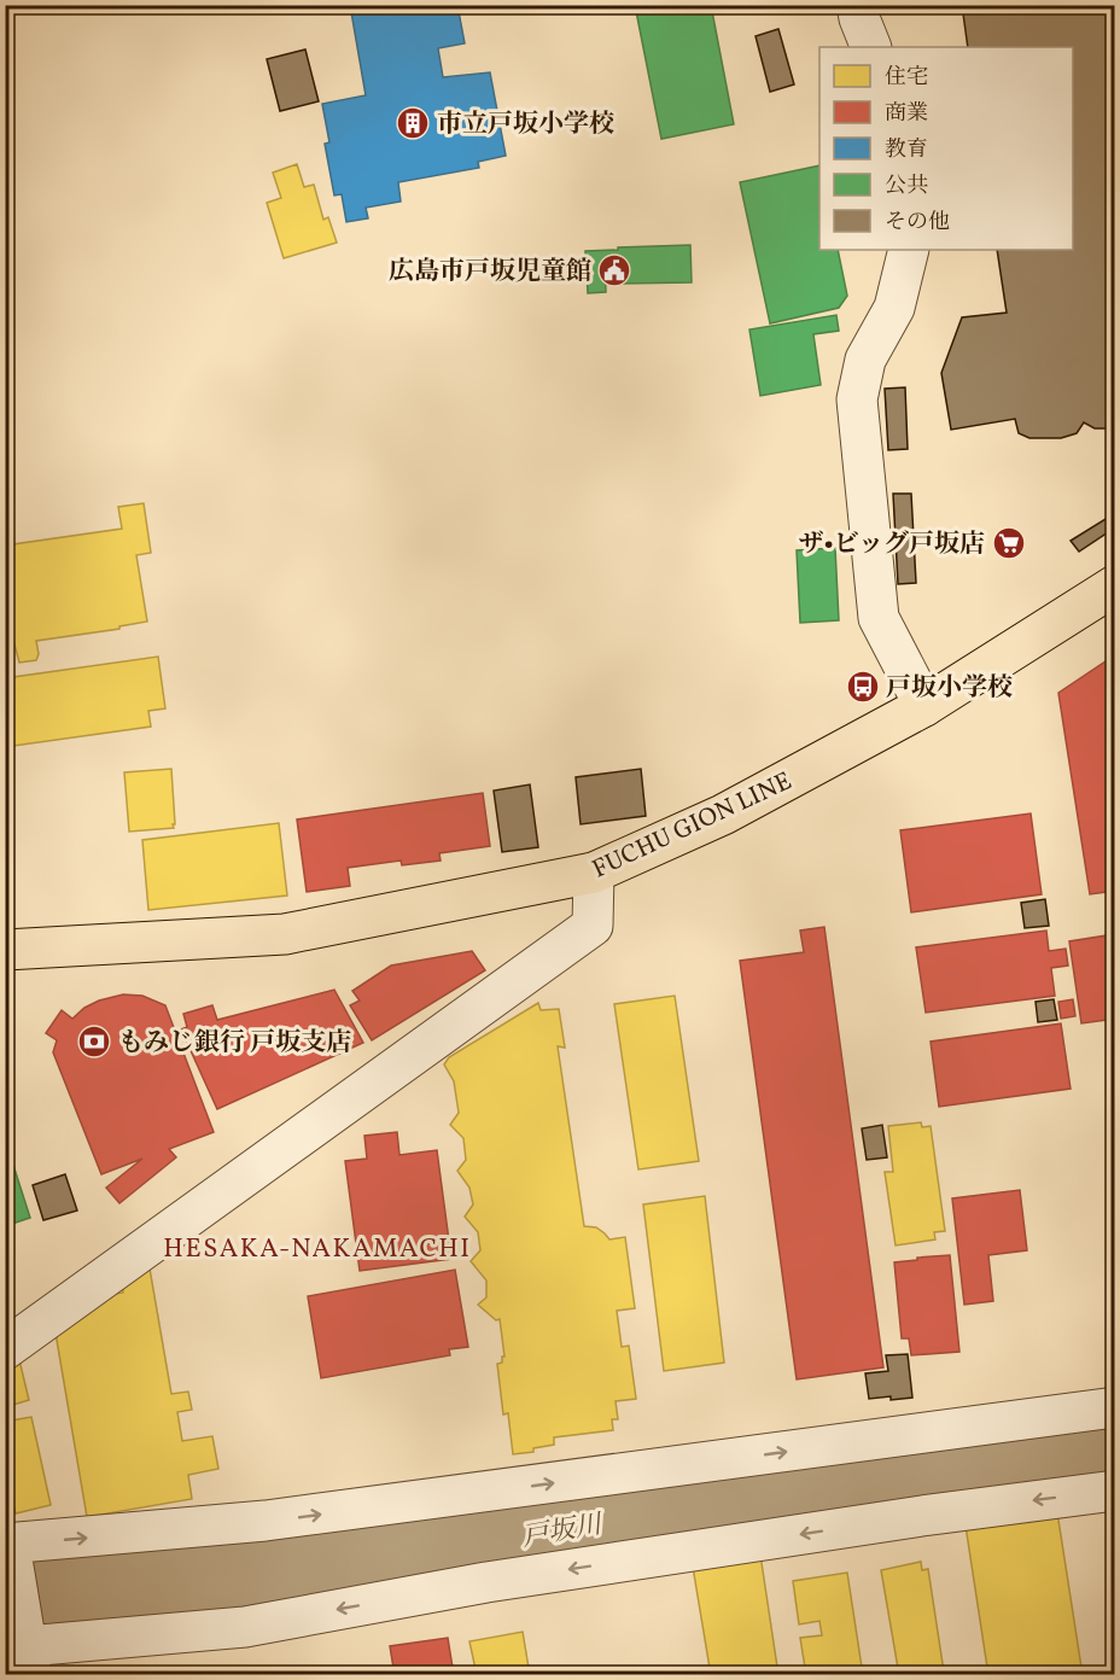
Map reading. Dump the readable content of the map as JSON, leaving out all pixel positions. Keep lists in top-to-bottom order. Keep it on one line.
{"streets":{"main road":["FUCHU GION LINE"]},"districts":["HESAKA-NAKAMACHI"],"water":["戸坂川"],"places":{"building":["市立戸坂小学校"],"public building":["広島市戸坂児童館"],"supermarket":["ザ•ビッグ戸坂店"],"bus stop":["戸坂小学校"],"bank":["もみじ銀行 戸坂支店"]},"legend":["住宅","商業","教育","公共","その他"]}
